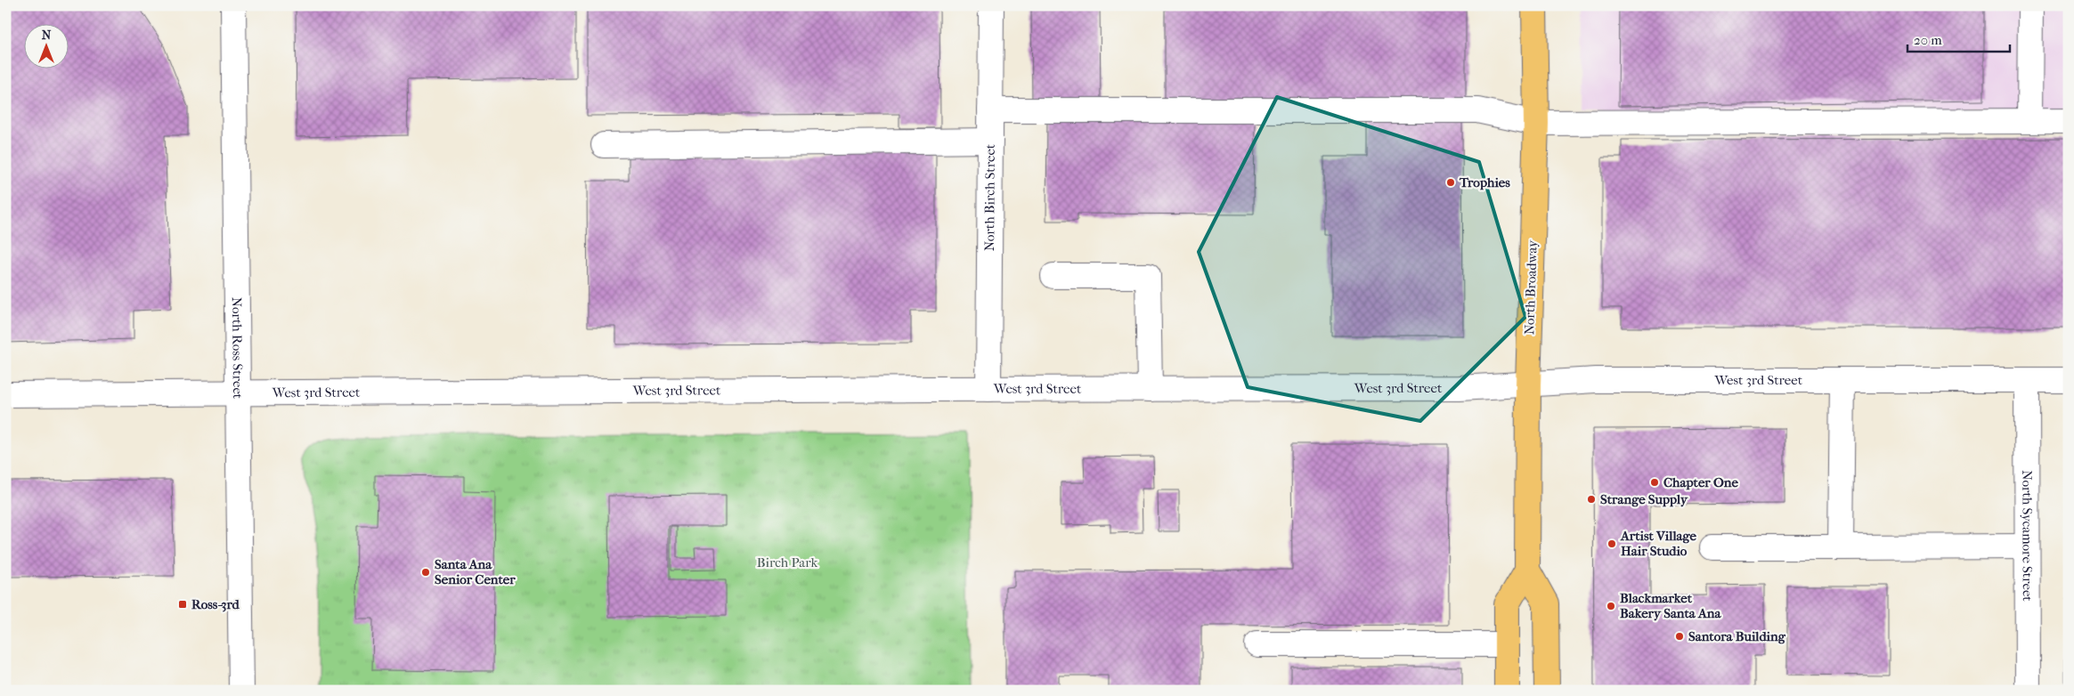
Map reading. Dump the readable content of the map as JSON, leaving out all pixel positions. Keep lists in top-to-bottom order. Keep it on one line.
{"streets":{"main road":["North Broadway"],"street":["North Birch Street","North Ross Street","West 3rd Street","North Sycamore Street"]},"crossings":[["North Birch Street","West 3rd Street"],["North Broadway","West 3rd Street"],["North Ross Street","West 3rd Street"],["West 3rd Street","North Sycamore Street"]],"parks":["Birch Park"],"places":{"other":["Trophies","Chapter One","Strange Supply","Artist Village Hair Studio","Santa Ana Senior Center","Blackmarket Bakery Santa Ana","Santora Building"],"transit":["Ross-3rd"]},"scale_bar":"20 m","north":"top"}
